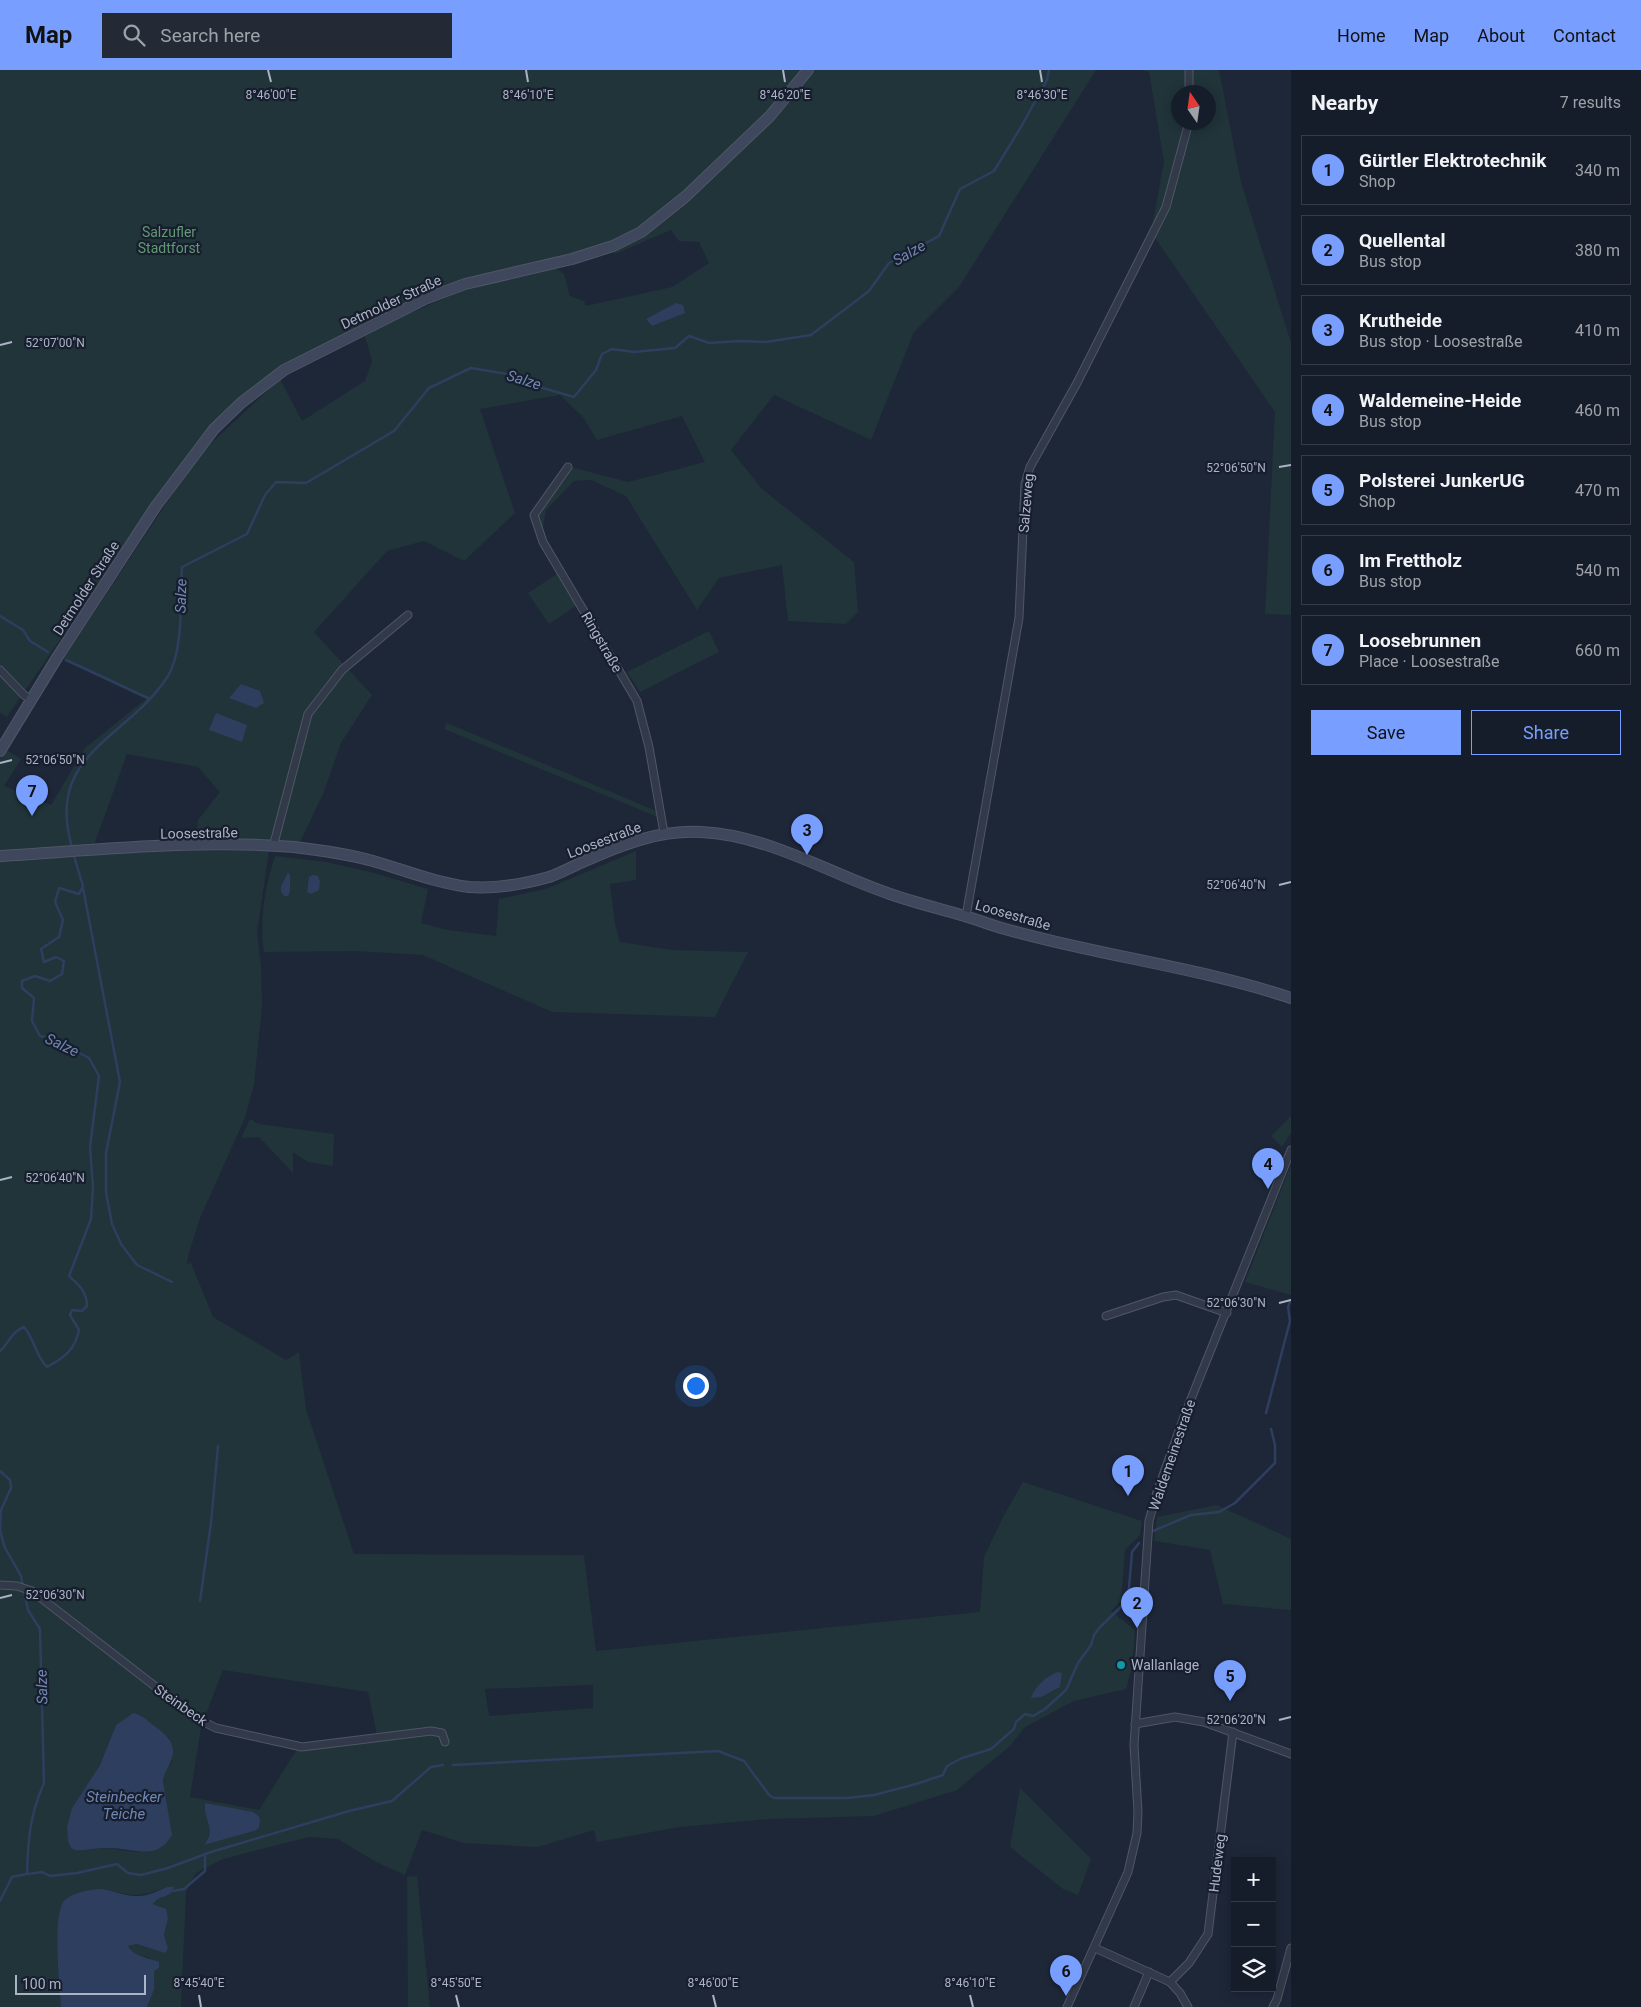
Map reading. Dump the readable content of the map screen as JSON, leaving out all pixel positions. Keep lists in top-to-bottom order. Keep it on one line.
{"streets":{"street":["Detmolder Straße","Salzeweg","Ringstraße","Loosestraße","Waldemeinestraße","Steinbeck","Hudeweg"]},"crossings":[["Salzeweg","Loosestraße"],["Ringstraße","Loosestraße"]],"water":["Salze","Steinbecker Teiche"],"parks":["Salzufler Stadtforst"],"places":["Wallanlage"],"scale_bar":"100 m","north":"top","page":{"header":"Map","search":"Search here","nav":["Home","Map","About","Contact"],"heading":["Nearby","7 results"],"list":[{"mark":"1","name":"Gürtler Elektrotechnik","note":"Shop","value":"340 m"},{"mark":"2","name":"Quellental","note":"Bus stop","value":"380 m"},{"mark":"3","name":"Krutheide","note":"Bus stop · Loosestraße","value":"410 m"},{"mark":"4","name":"Waldemeine-Heide","note":"Bus stop","value":"460 m"},{"mark":"5","name":"Polsterei JunkerUG","note":"Shop","value":"470 m"},{"mark":"6","name":"Im Frettholz","note":"Bus stop","value":"540 m"},{"mark":"7","name":"Loosebrunnen","note":"Place · Loosestraße","value":"660 m"}],"buttons":["Save","Share"],"pins":["7","3","4","1","2","5","6"],"map_buttons":["+","−"],"scale":"100 m"},"coordinates":["8°46'00\"E","8°46'10\"E","8°46'20\"E","8°46'30\"E","52°07'00\"N","52°06'50\"N","52°06'40\"N","52°06'30\"N","52°06'20\"N","8°45'40\"E","8°45'50\"E"]}
